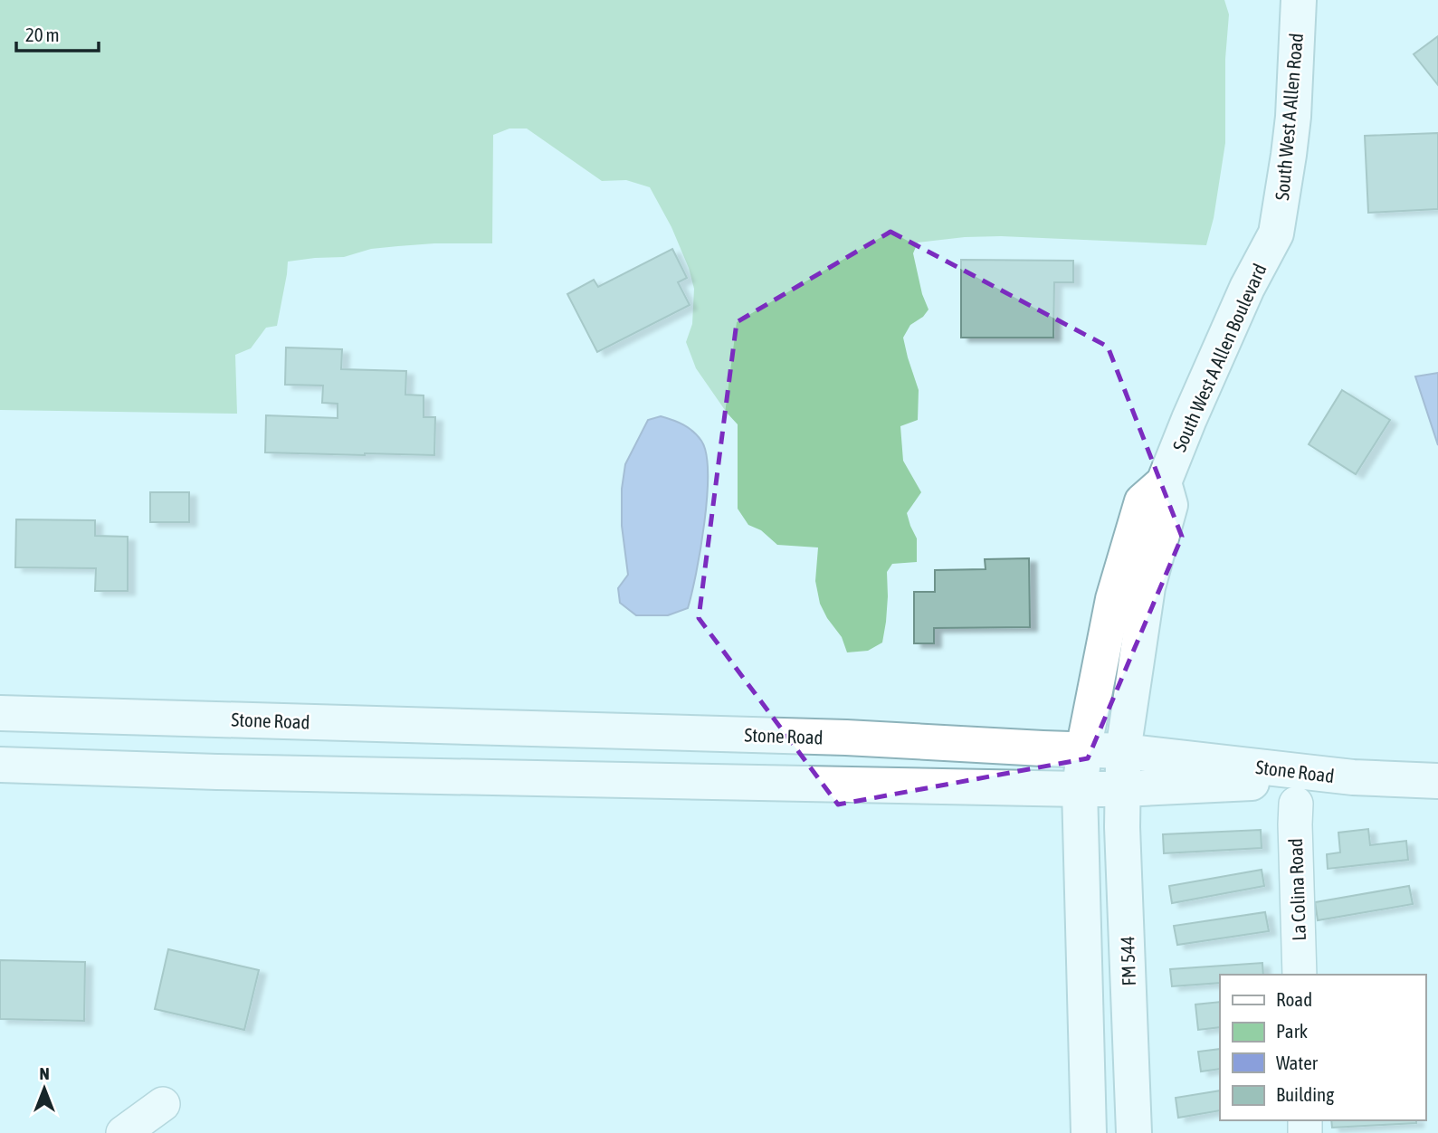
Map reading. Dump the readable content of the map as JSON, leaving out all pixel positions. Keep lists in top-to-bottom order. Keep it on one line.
{"streets":{"main road":["South West A Allen Road","South West A Allen Boulevard","Stone Road","FM 544"],"street":["La Colina Road"]},"crossings":[["South West A Allen Road","South West A Allen Boulevard"],["South West A Allen Boulevard","Stone Road"],["South West A Allen Boulevard","FM 544"],["Stone Road","FM 544"]],"legend":["Road","Park","Water","Building"],"scale_bar":"20 m","north":"top"}
